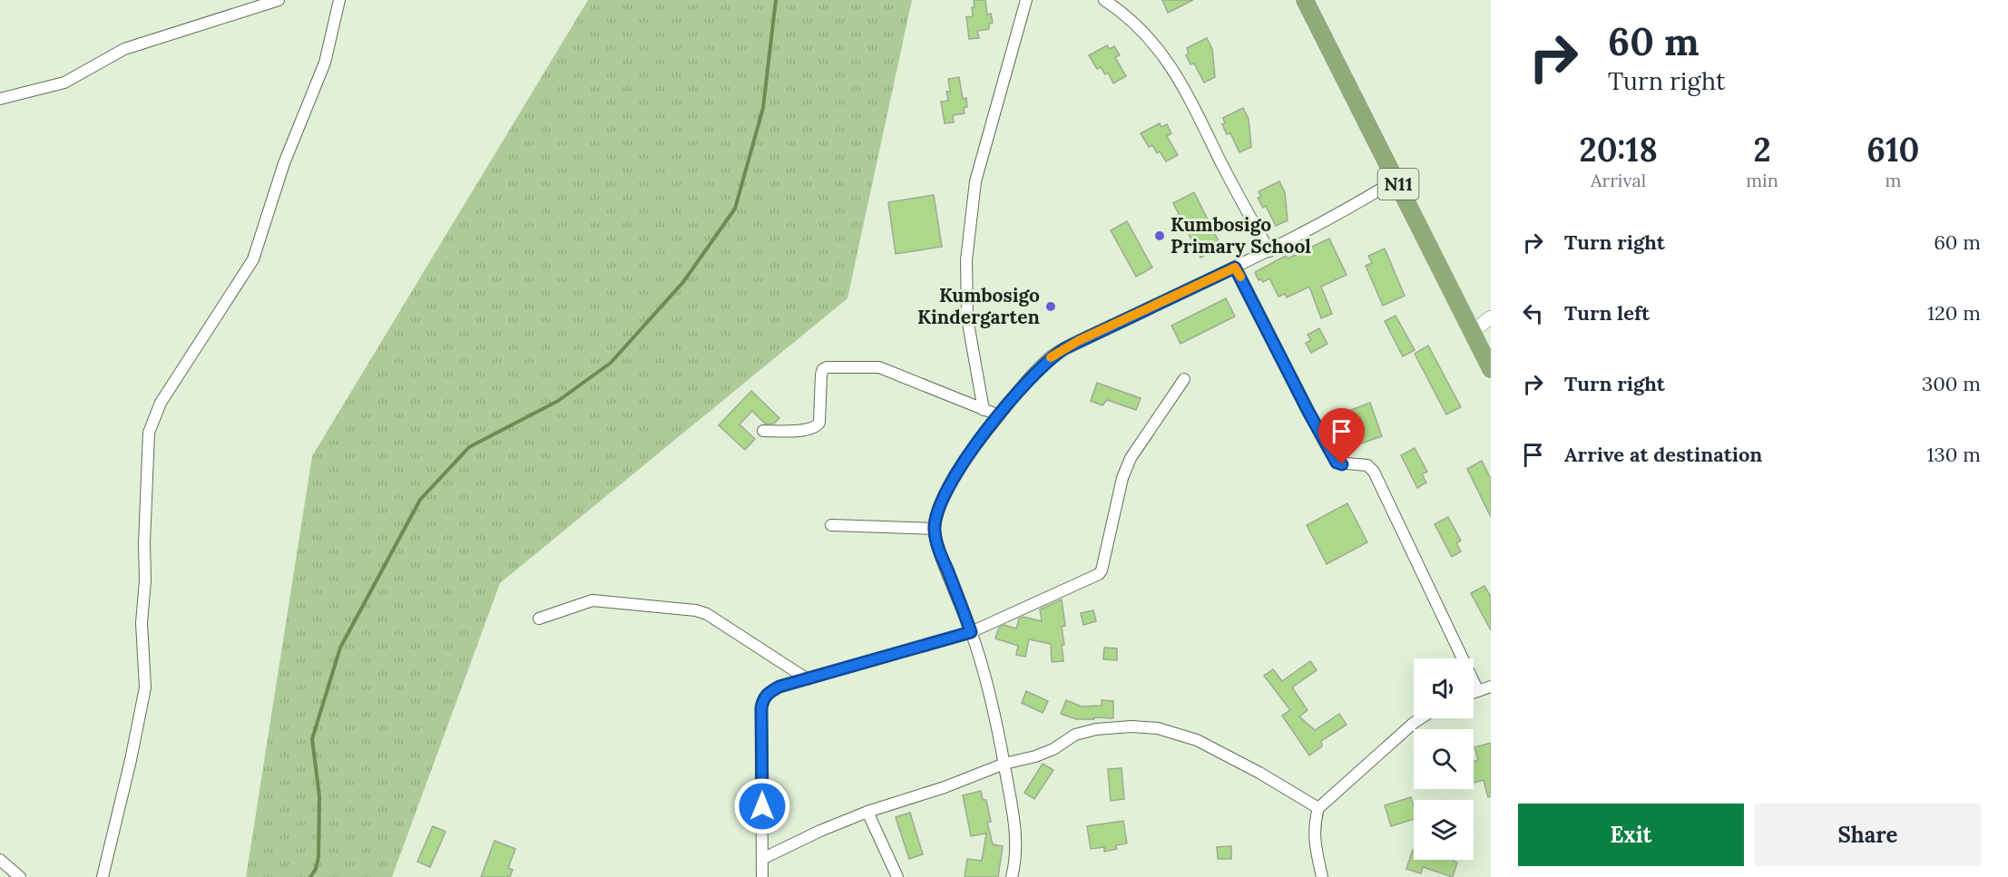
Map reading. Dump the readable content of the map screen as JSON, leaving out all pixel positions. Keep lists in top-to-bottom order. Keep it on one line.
{"streets":{"highway":["N11"]},"places":["Kumbosigo Primary School","Kumbosigo Kindergarten"],"page":{"turn":["60 m","Turn right"],"eta":["20:18","Arrival","2","min","610","m"],"list":[{"name":"Turn right","value":"60 m"},{"name":"Turn left","value":"120 m"},{"name":"Turn right","value":"300 m"},{"name":"Arrive at destination","value":"130 m"}],"buttons":["Exit","Share"]}}
